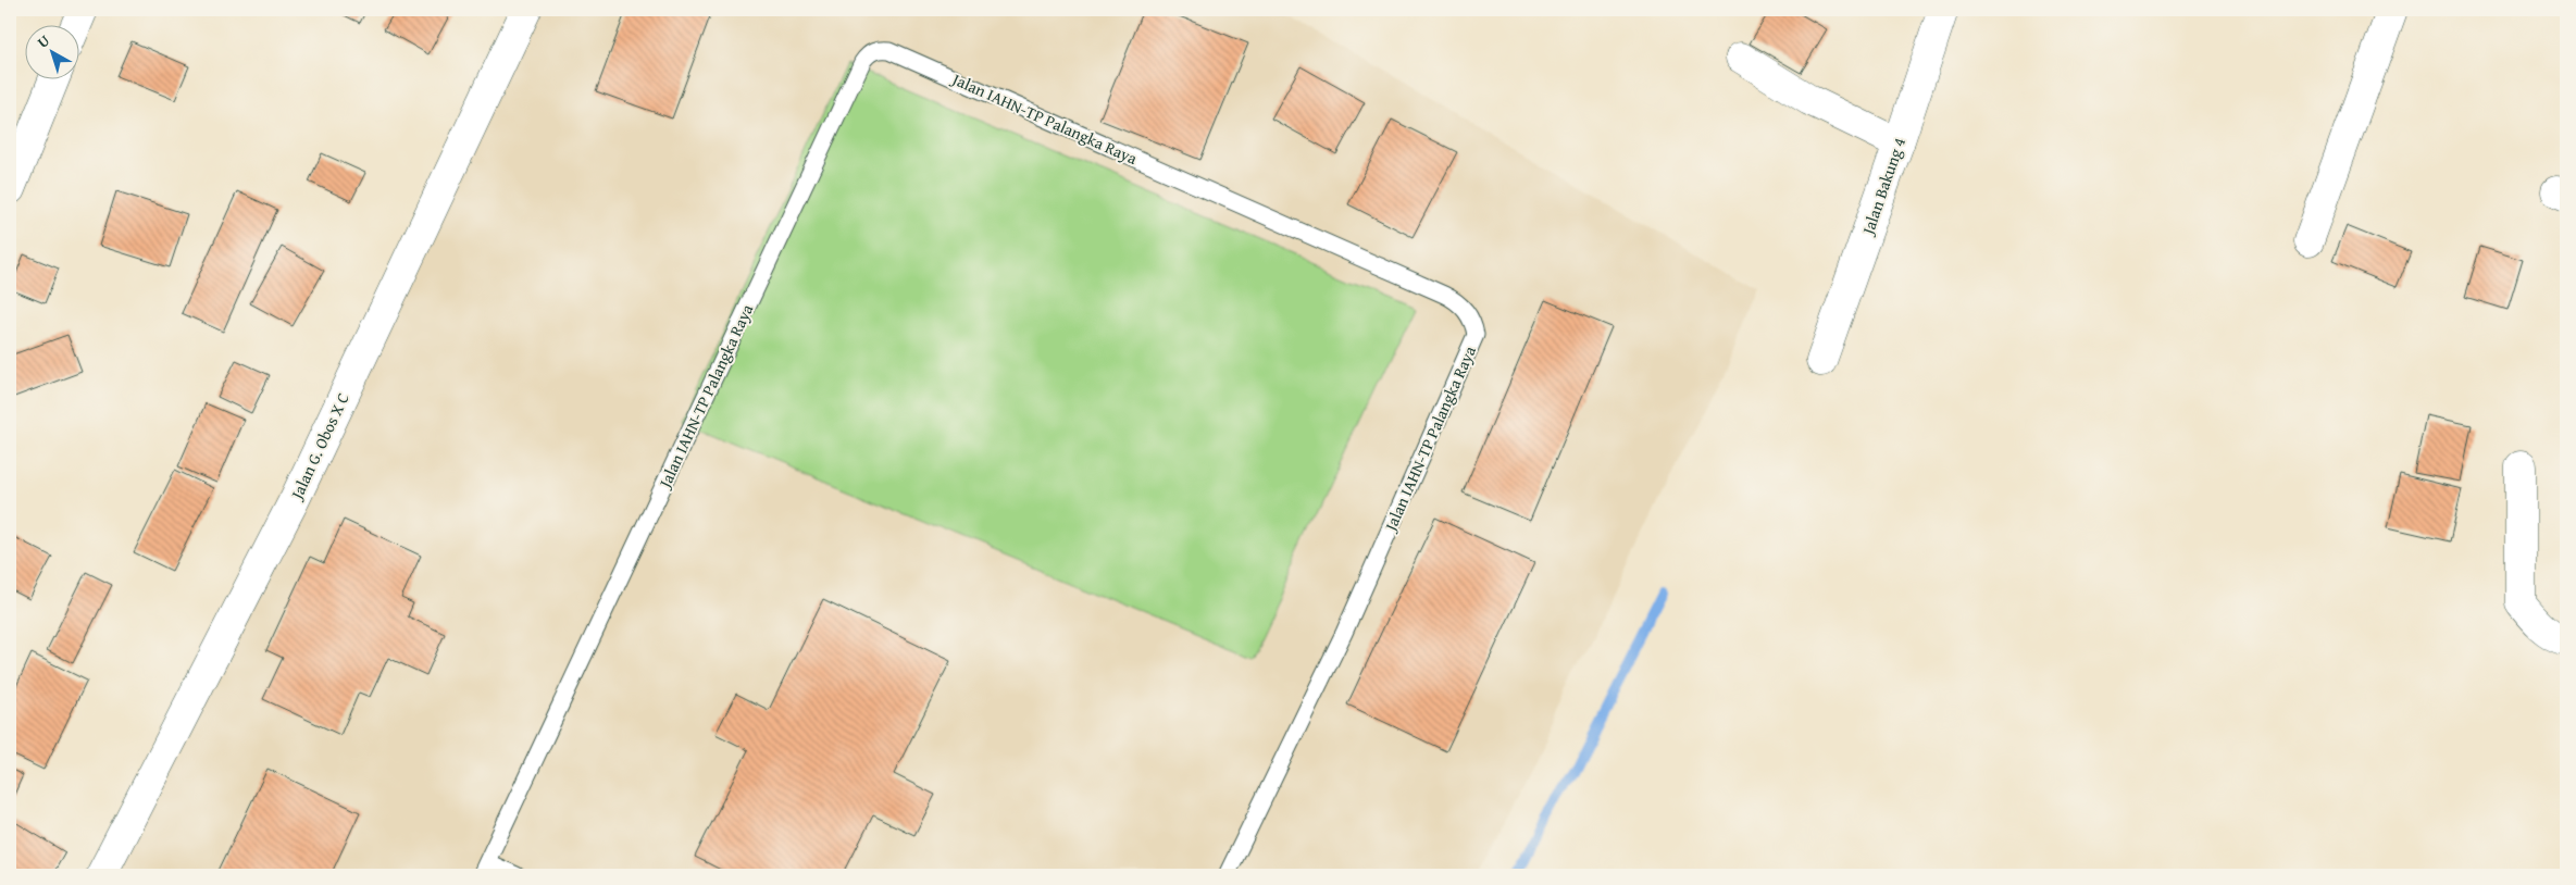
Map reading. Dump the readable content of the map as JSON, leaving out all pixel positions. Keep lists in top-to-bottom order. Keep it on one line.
{"streets":{"street":["Jalan Bakung 4","Jalan G. Obos X C"],"lane":["Jalan IAHN-TP Palangka Raya"]},"north":"top left"}
